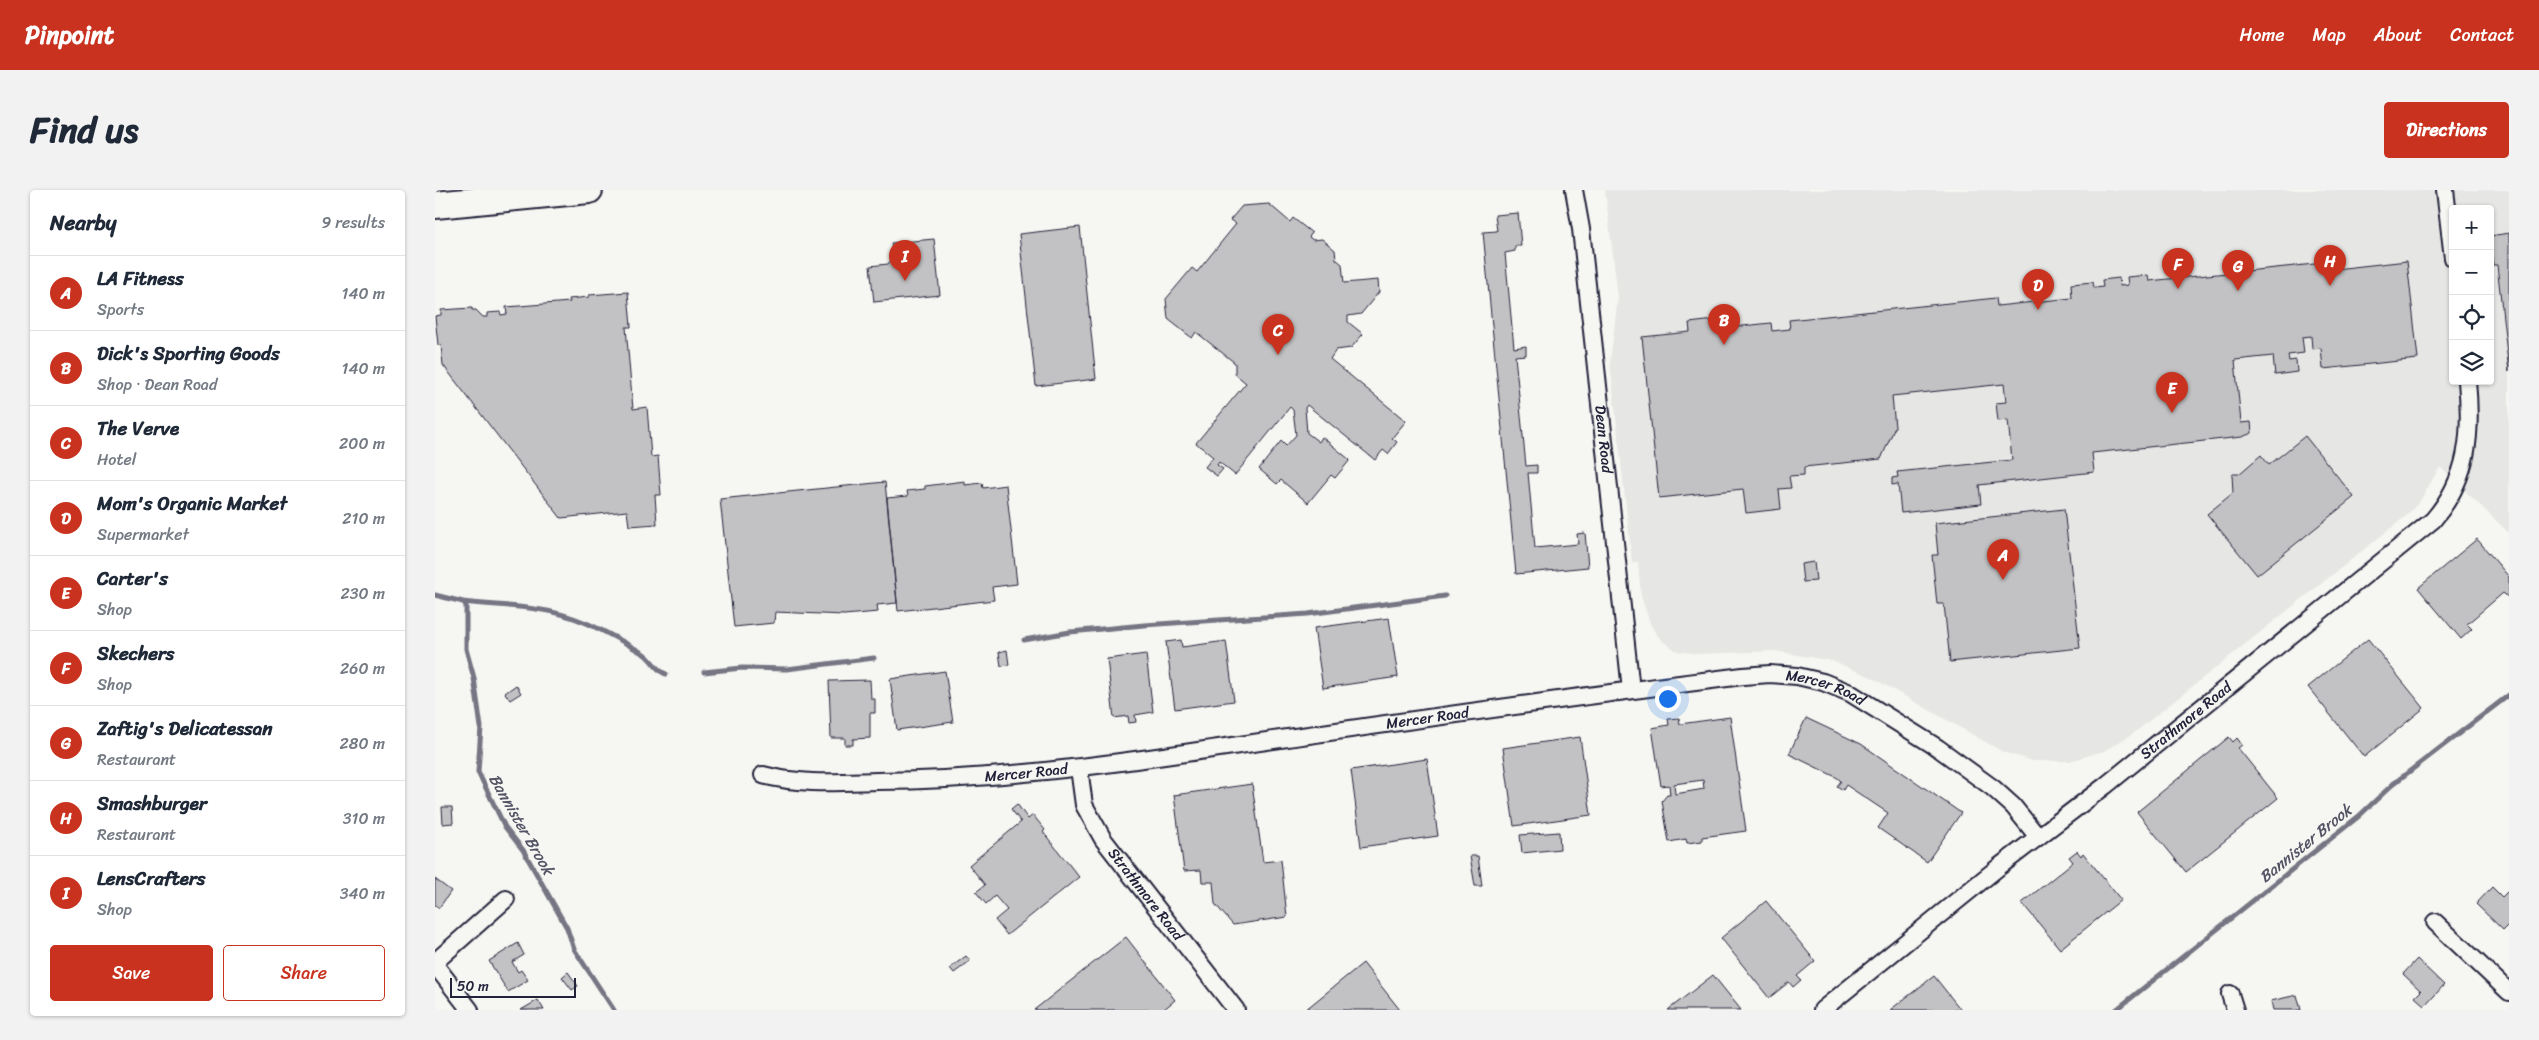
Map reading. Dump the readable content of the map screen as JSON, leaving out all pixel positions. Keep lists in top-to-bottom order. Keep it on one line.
{"streets":{"street":["Dean Road","Mercer Road","Strathmore Road"]},"crossings":[["Dean Road","Mercer Road"],["Mercer Road","Strathmore Road"]],"water":["Bannister Brook"],"scale_bar":"50 m","page":{"header":"Pinpoint","nav":["Home","Map","About","Contact"],"title":"Find us","buttons":["Directions",["Save","Share"]],"heading":["Nearby","9 results"],"map_buttons":["+","−"],"pins":["I","H","F","G","D","B","C","E","A"],"list":[{"mark":"A","name":"LA Fitness","note":"Sports","value":"140 m"},{"mark":"B","name":"Dick's Sporting Goods","note":"Shop · Dean Road","value":"140 m"},{"mark":"C","name":"The Verve","note":"Hotel","value":"200 m"},{"mark":"D","name":"Mom's Organic Market","note":"Supermarket","value":"210 m"},{"mark":"E","name":"Carter's","note":"Shop","value":"230 m"},{"mark":"F","name":"Skechers","note":"Shop","value":"260 m"},{"mark":"G","name":"Zaftig's Delicatessan","note":"Restaurant","value":"280 m"},{"mark":"H","name":"Smashburger","note":"Restaurant","value":"310 m"},{"mark":"I","name":"LensCrafters","note":"Shop","value":"340 m"}],"scale":"50 m"}}
